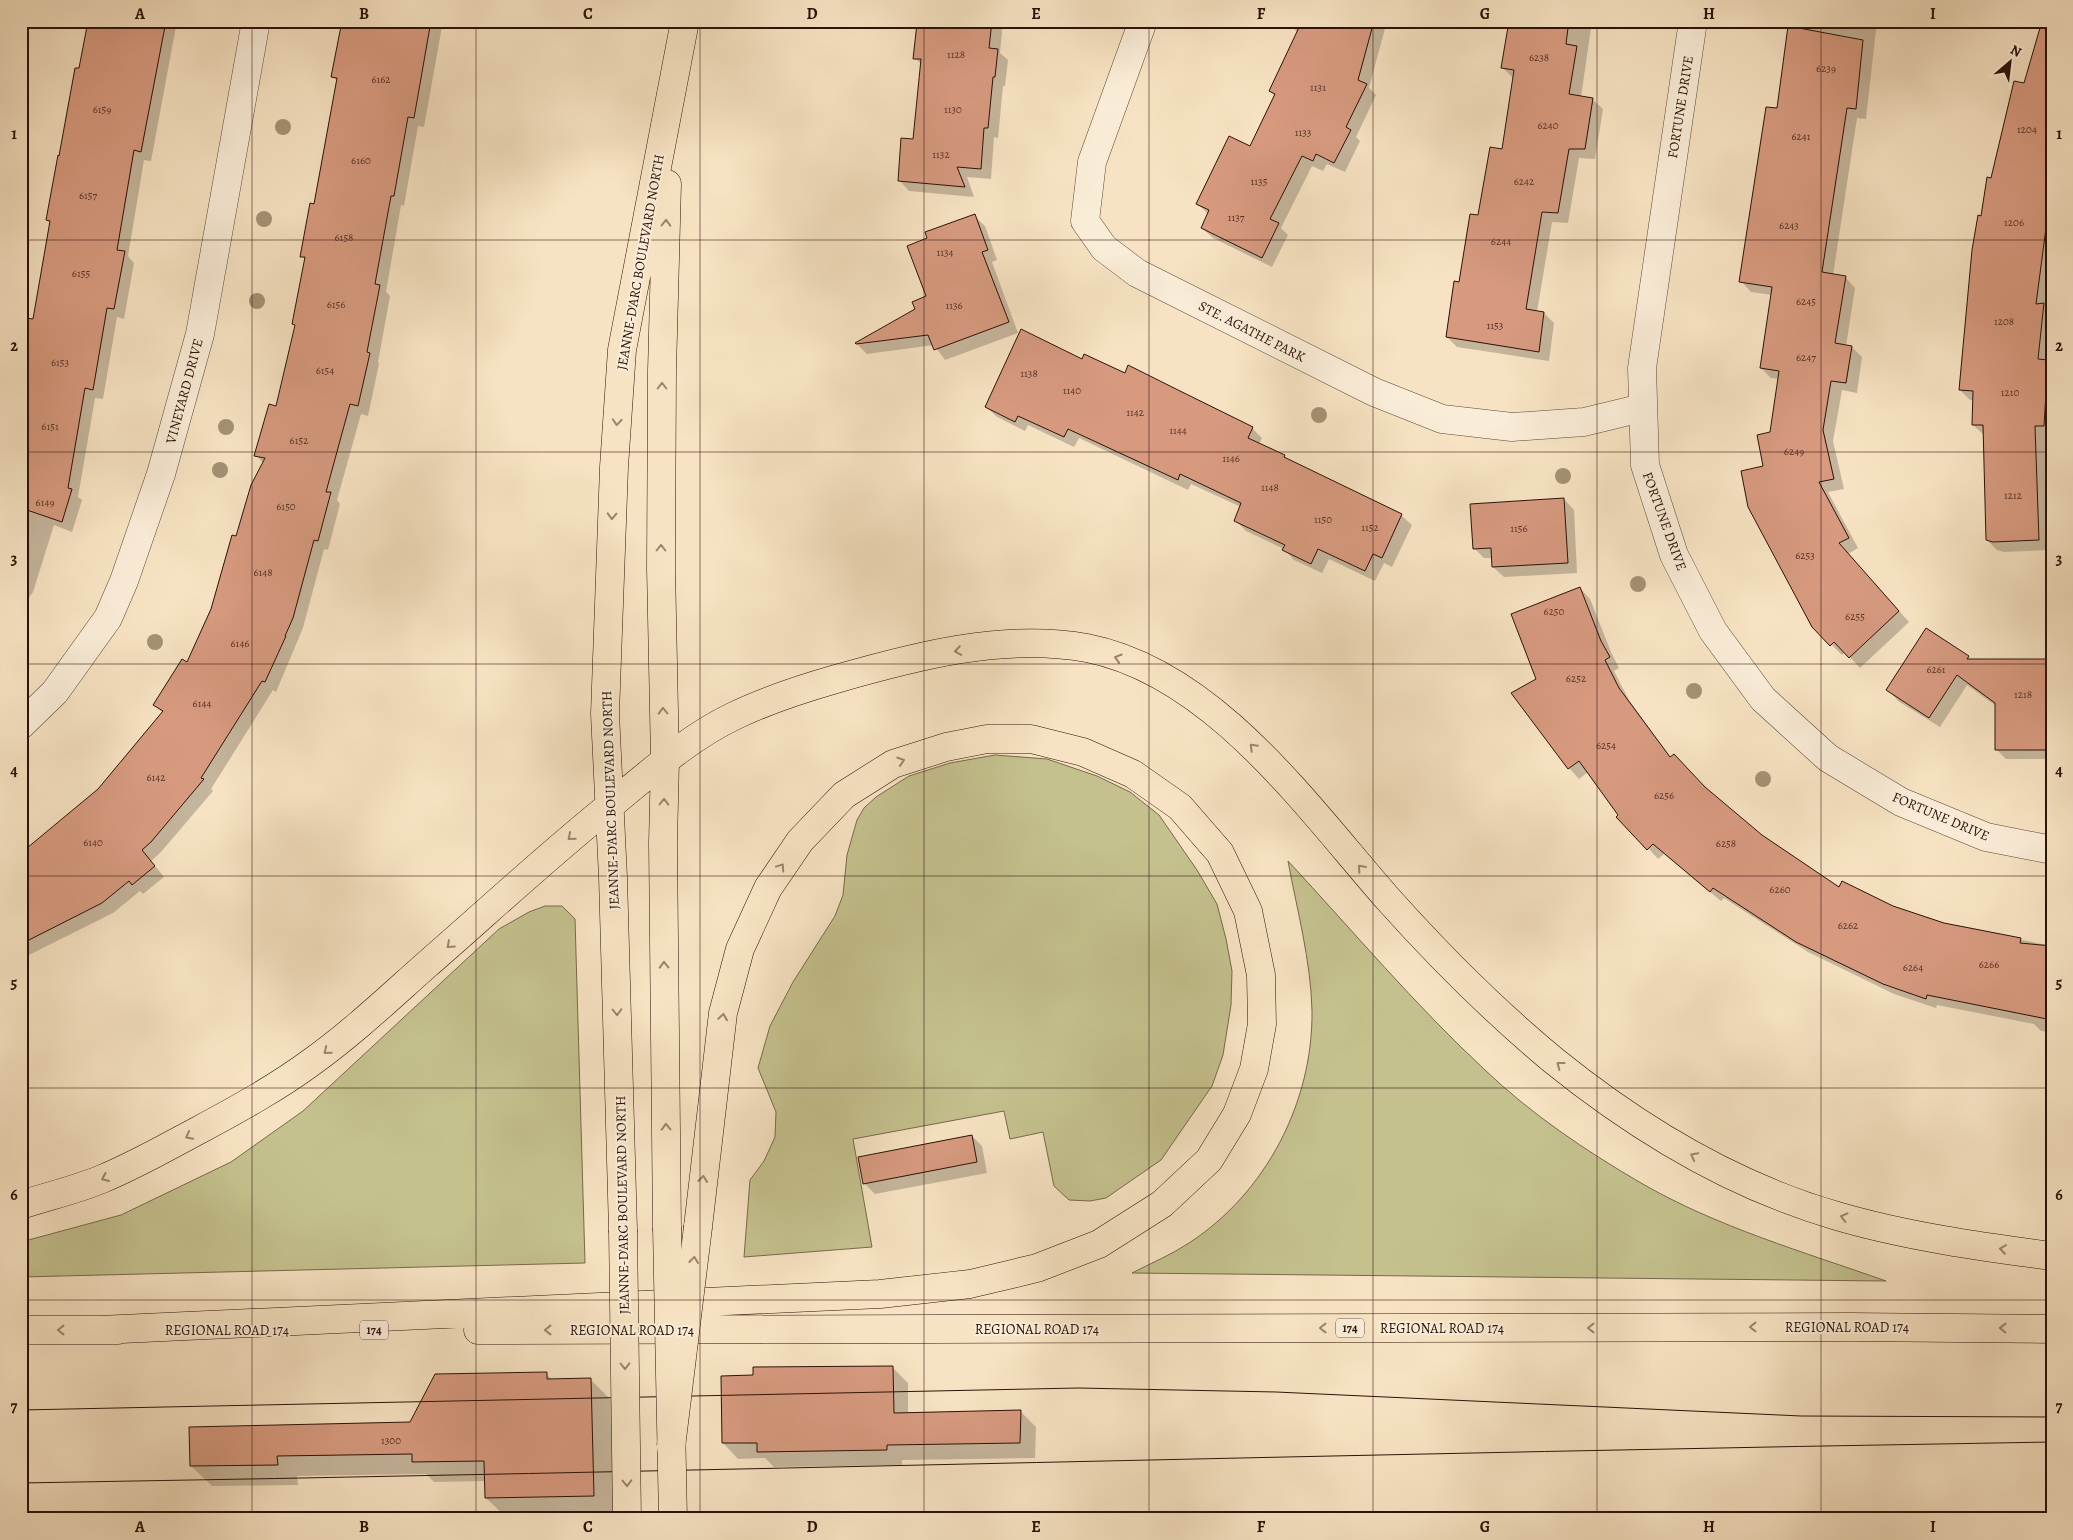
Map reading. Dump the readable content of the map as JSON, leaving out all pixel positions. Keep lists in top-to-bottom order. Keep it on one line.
{"streets":{"main road":["JEANNE-D'ARC BOULEVARD NORTH","REGIONAL ROAD 174","174"],"street":["FORTUNE DRIVE","STE. AGATHE PARK","VINEYARD DRIVE"]},"crossings":[["FORTUNE DRIVE","STE. AGATHE PARK"]],"one_way":["REGIONAL ROAD 174"],"house_numbers":["1128","6238","6239","6162","1131","6159","1130","6240","1204","1133","6241","1132","6160","1135","6242","6157","1137","1206","6243","6158","6244","1134","6155","6245","6156","1136","1208","1153","6247","6153","6154","1138","1140","1210","1142","6151","1144","6152","6249","1146","1148","1212","6149","6150","1150","1152","1156","6253","6148","6250","6255","6146","6261","6252","1218","6144","6254","6142","6256","6140","6258","6260","6262","6266","6264","1300"],"north":"top right","grid":{"columns":["A","B","C","D","E","F","G","H","I"],"rows":["1","2","3","4","5","6","7"]}}
